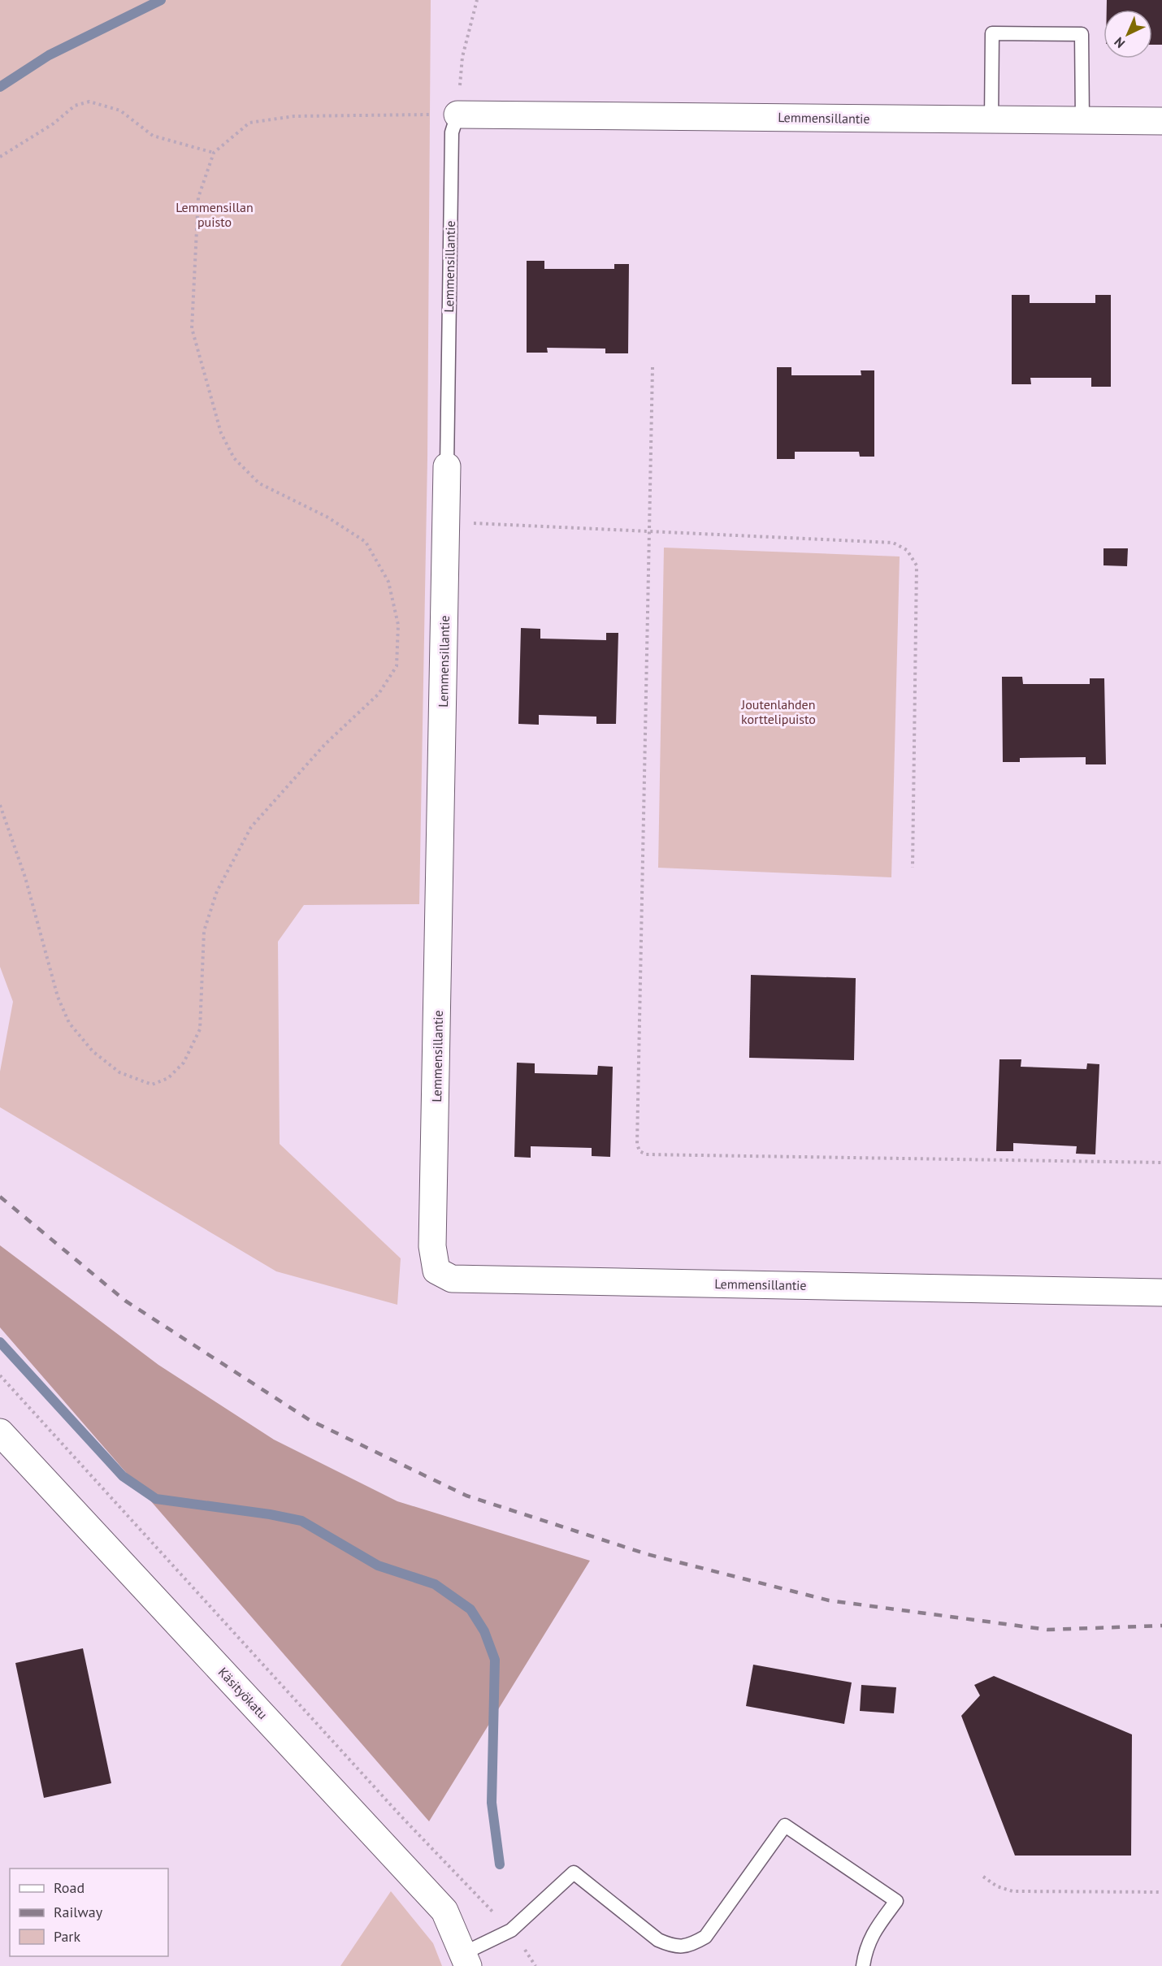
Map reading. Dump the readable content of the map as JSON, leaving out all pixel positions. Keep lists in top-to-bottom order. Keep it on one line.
{"streets":{"street":["Lemmensillantie","Käsityökatu"]},"parks":["Lemmensillan puisto","Joutenlahden korttelipuisto"],"legend":["Road","Railway","Park"],"north":"bottom left"}
